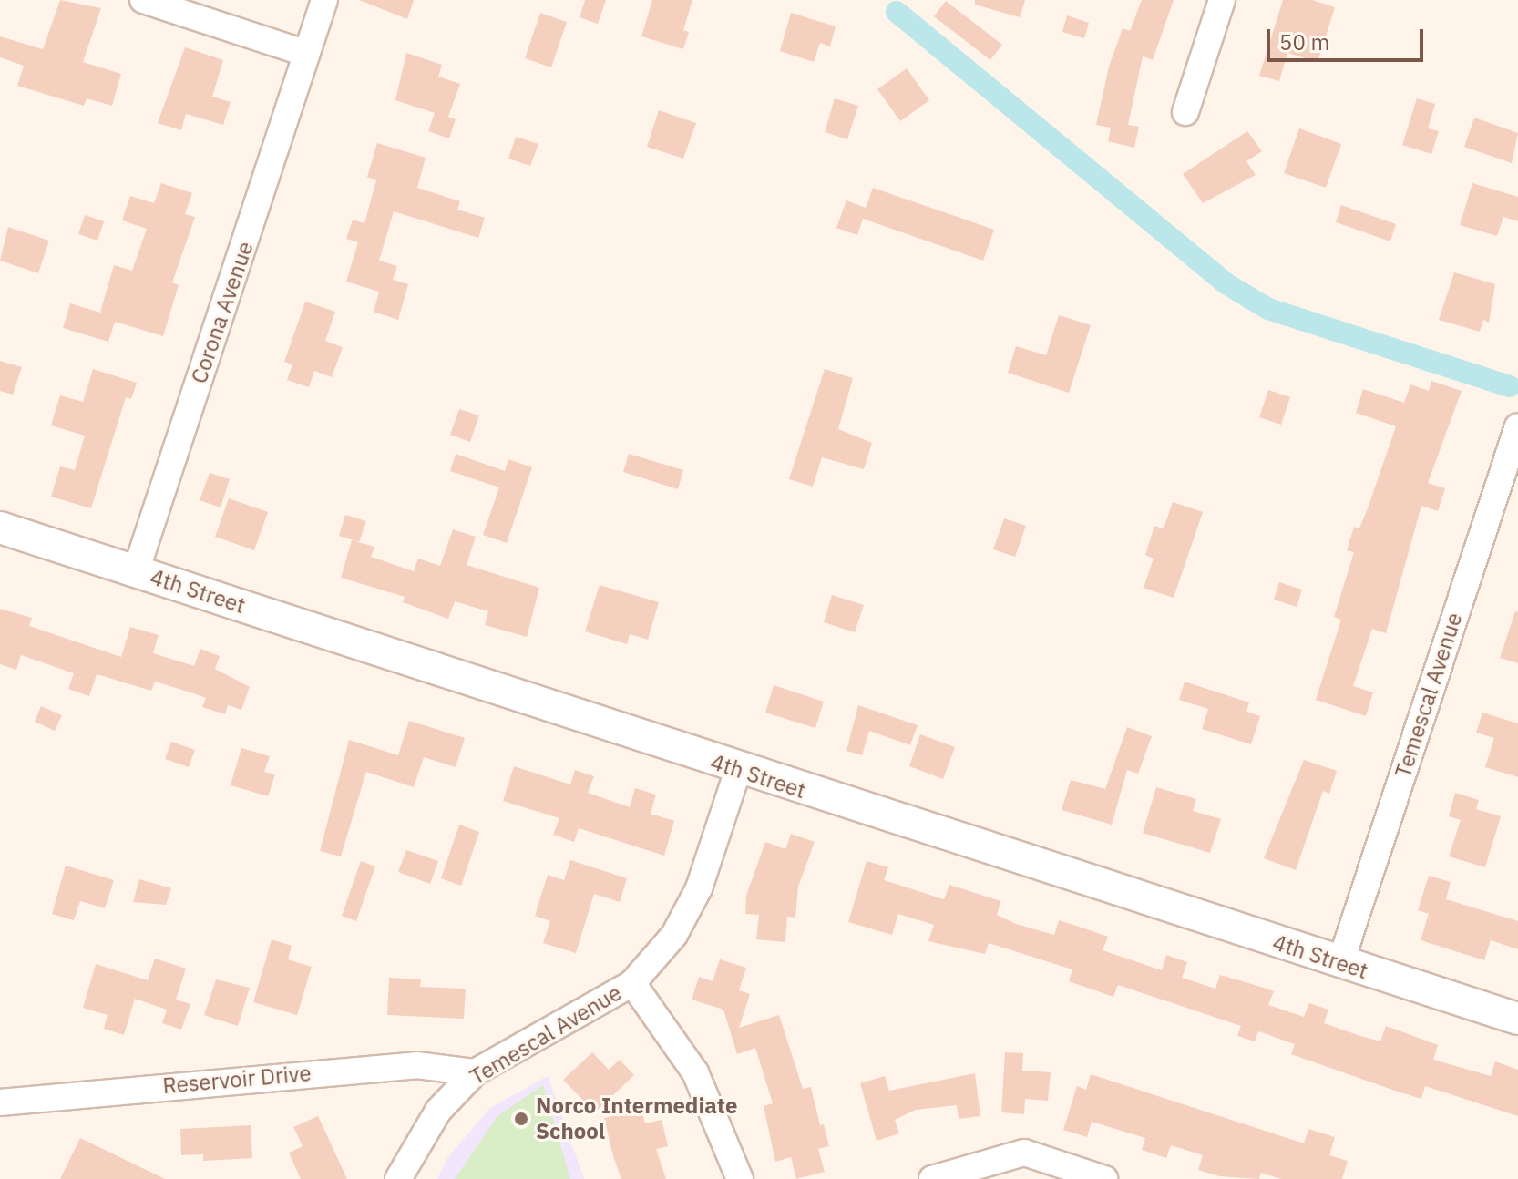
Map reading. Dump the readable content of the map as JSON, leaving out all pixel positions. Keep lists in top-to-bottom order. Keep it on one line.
{"streets":{"street":["Corona Avenue","4th Street","Temescal Avenue","Reservoir Drive"]},"crossings":[["Corona Avenue","4th Street"],["4th Street","Temescal Avenue"],["Temescal Avenue","Reservoir Drive"]],"places":["Norco Intermediate School"],"scale_bar":"50 m"}
